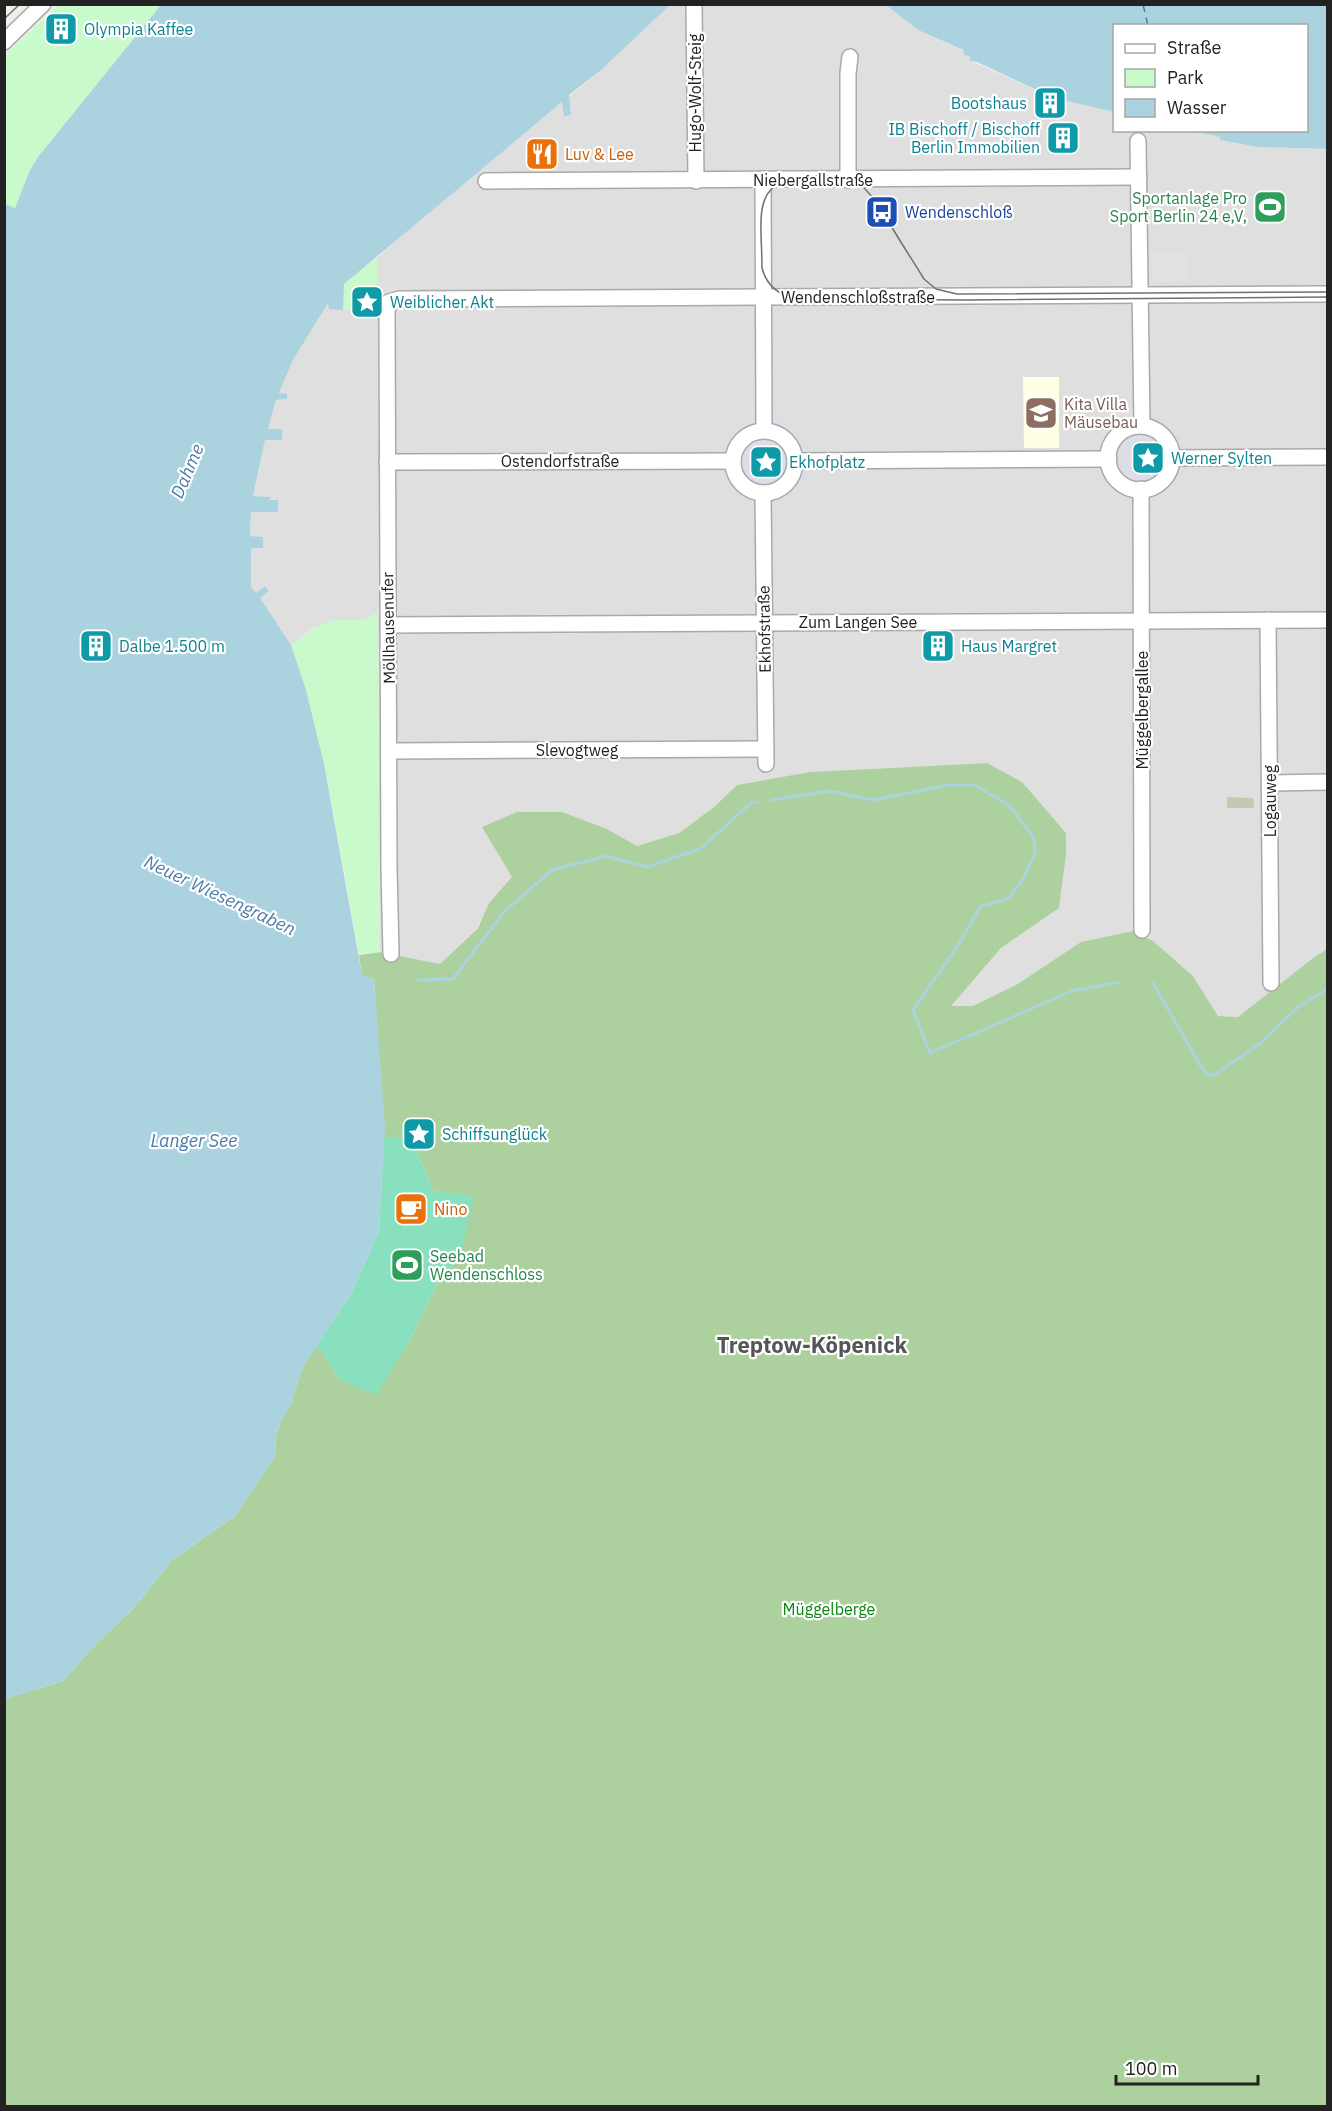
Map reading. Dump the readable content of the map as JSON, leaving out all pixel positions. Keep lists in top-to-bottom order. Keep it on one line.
{"streets":{"street":["Hugo-Wolf-Steig","Niebergallstraße","Wendenschloßstraße","Ostendorfstraße","Zum Langen See","Möllhausenufer","Ekhofstraße","Müggelbergallee","Slevogtweg","Logauweg"]},"crossings":[["Hugo-Wolf-Steig","Niebergallstraße"],["Wendenschloßstraße","Möllhausenufer"],["Ostendorfstraße","Möllhausenufer"],["Ostendorfstraße","Ekhofstraße"],["Zum Langen See","Möllhausenufer"],["Zum Langen See","Ekhofstraße"],["Zum Langen See","Müggelbergallee"],["Zum Langen See","Logauweg"],["Möllhausenufer","Slevogtweg"],["Ekhofstraße","Slevogtweg"]],"districts":["Treptow-Köpenick"],"water":["Dahme","Neuer Wiesengraben","Langer See"],"parks":["Müggelberge"],"places":{"building":["Olympia Kaffee","Bootshaus","IB Bischoff / Bischoff Berlin Immobilien","Dalbe 1.500 m","Haus Margret"],"restaurant":["Luv & Lee"],"sports":["Sportanlage Pro Sport Berlin 24 e,V,","Seebad Wendenschloss"],"bus stop":["Wendenschloß"],"place":["Weiblicher Akt","Werner Sylten","Ekhofplatz","Schiffsunglück"],"school or university":["Kita Villa Mäusebau"],"cafe":["Nino"]},"legend":["Straße","Park","Wasser"],"scale_bar":"100 m"}
